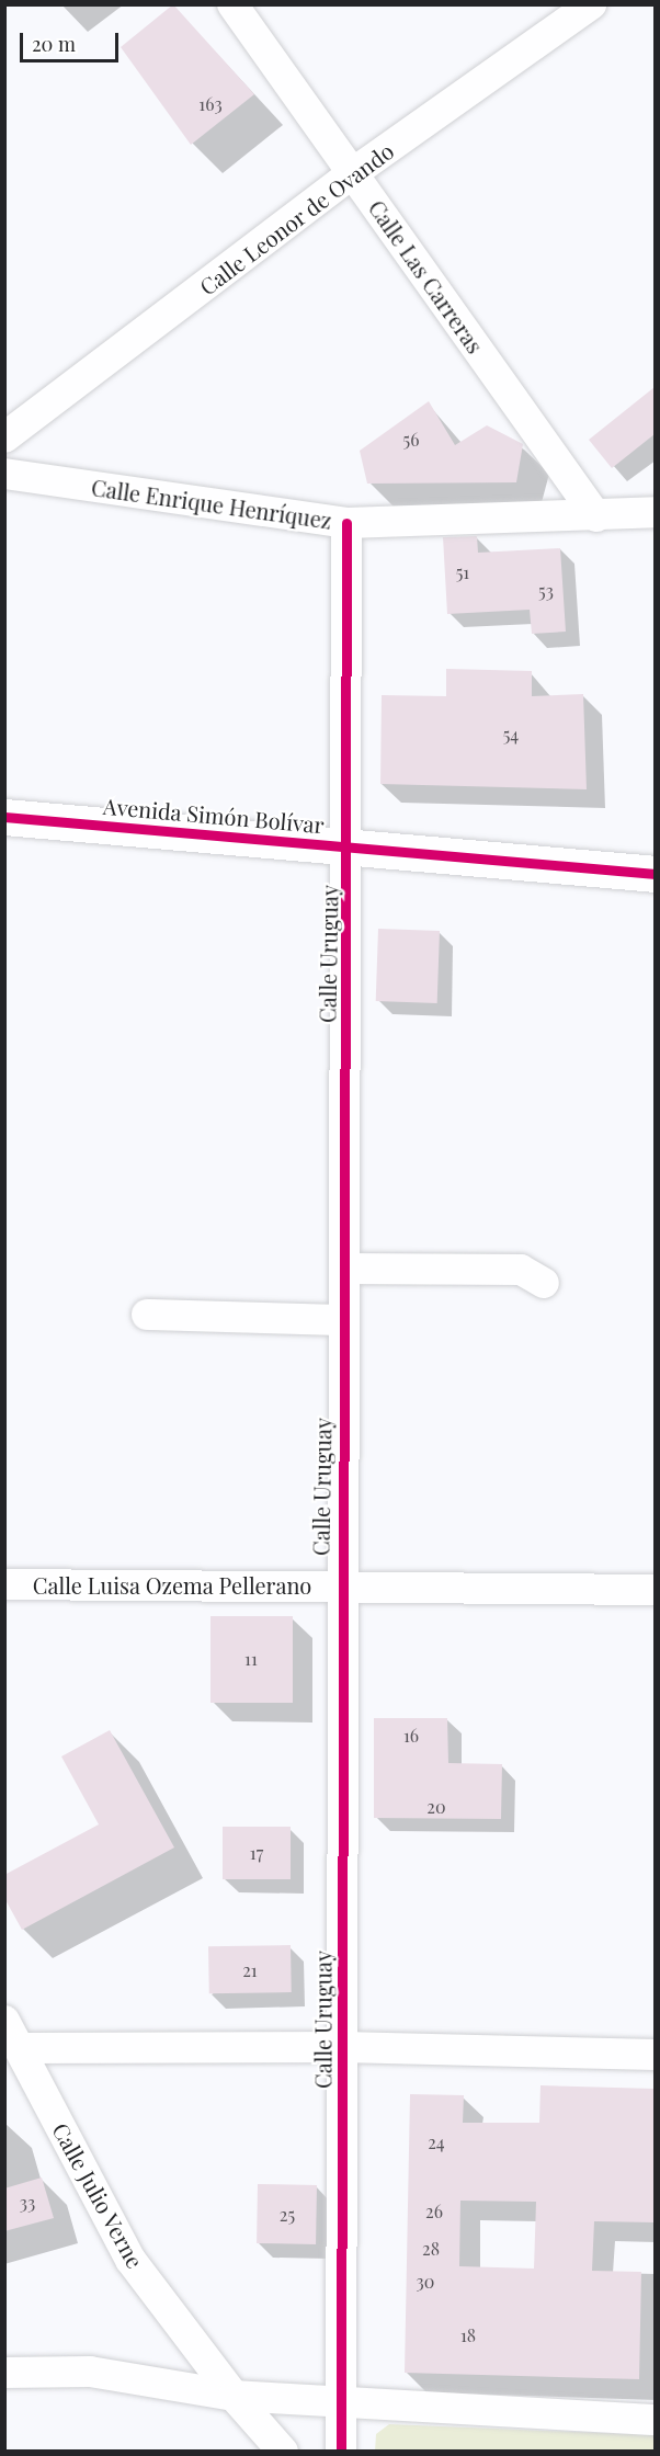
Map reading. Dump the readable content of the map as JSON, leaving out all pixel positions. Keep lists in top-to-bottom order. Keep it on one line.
{"streets":{"main road":["Avenida Simón Bolívar"],"street":["Calle Leonor de Ovando","Calle Las Carreras","Calle Enrique Henríquez","Calle Uruguay","Calle Luisa Ozema Pellerano","Calle Julio Verne"]},"crossings":[["Calle Leonor de Ovando","Calle Las Carreras"],["Calle Las Carreras","Calle Enrique Henríquez"],["Calle Enrique Henríquez","Calle Uruguay"],["Avenida Simón Bolívar","Calle Uruguay"],["Calle Uruguay","Calle Luisa Ozema Pellerano"]],"house_numbers":["163","56","51","53","54","11","16","20","17","21","24","33","26","25","28","30","18"],"scale_bar":"20 m"}
